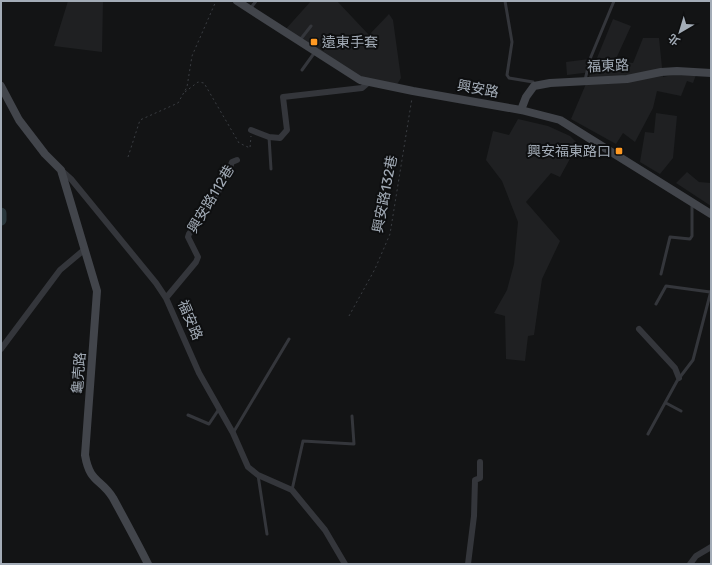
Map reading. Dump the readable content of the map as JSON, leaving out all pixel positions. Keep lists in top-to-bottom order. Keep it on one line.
{"streets":{"street":["福東路","興安路","興安路112巷","福安路","龜壳路"],"path":["興安路132巷"]},"crossings":[["興安路","興安路132巷"],["興安路112巷","福安路"],["福安路","龜壳路"]],"places":{"transit":["遠東手套","興安福東路口"]},"north":"bottom left"}
